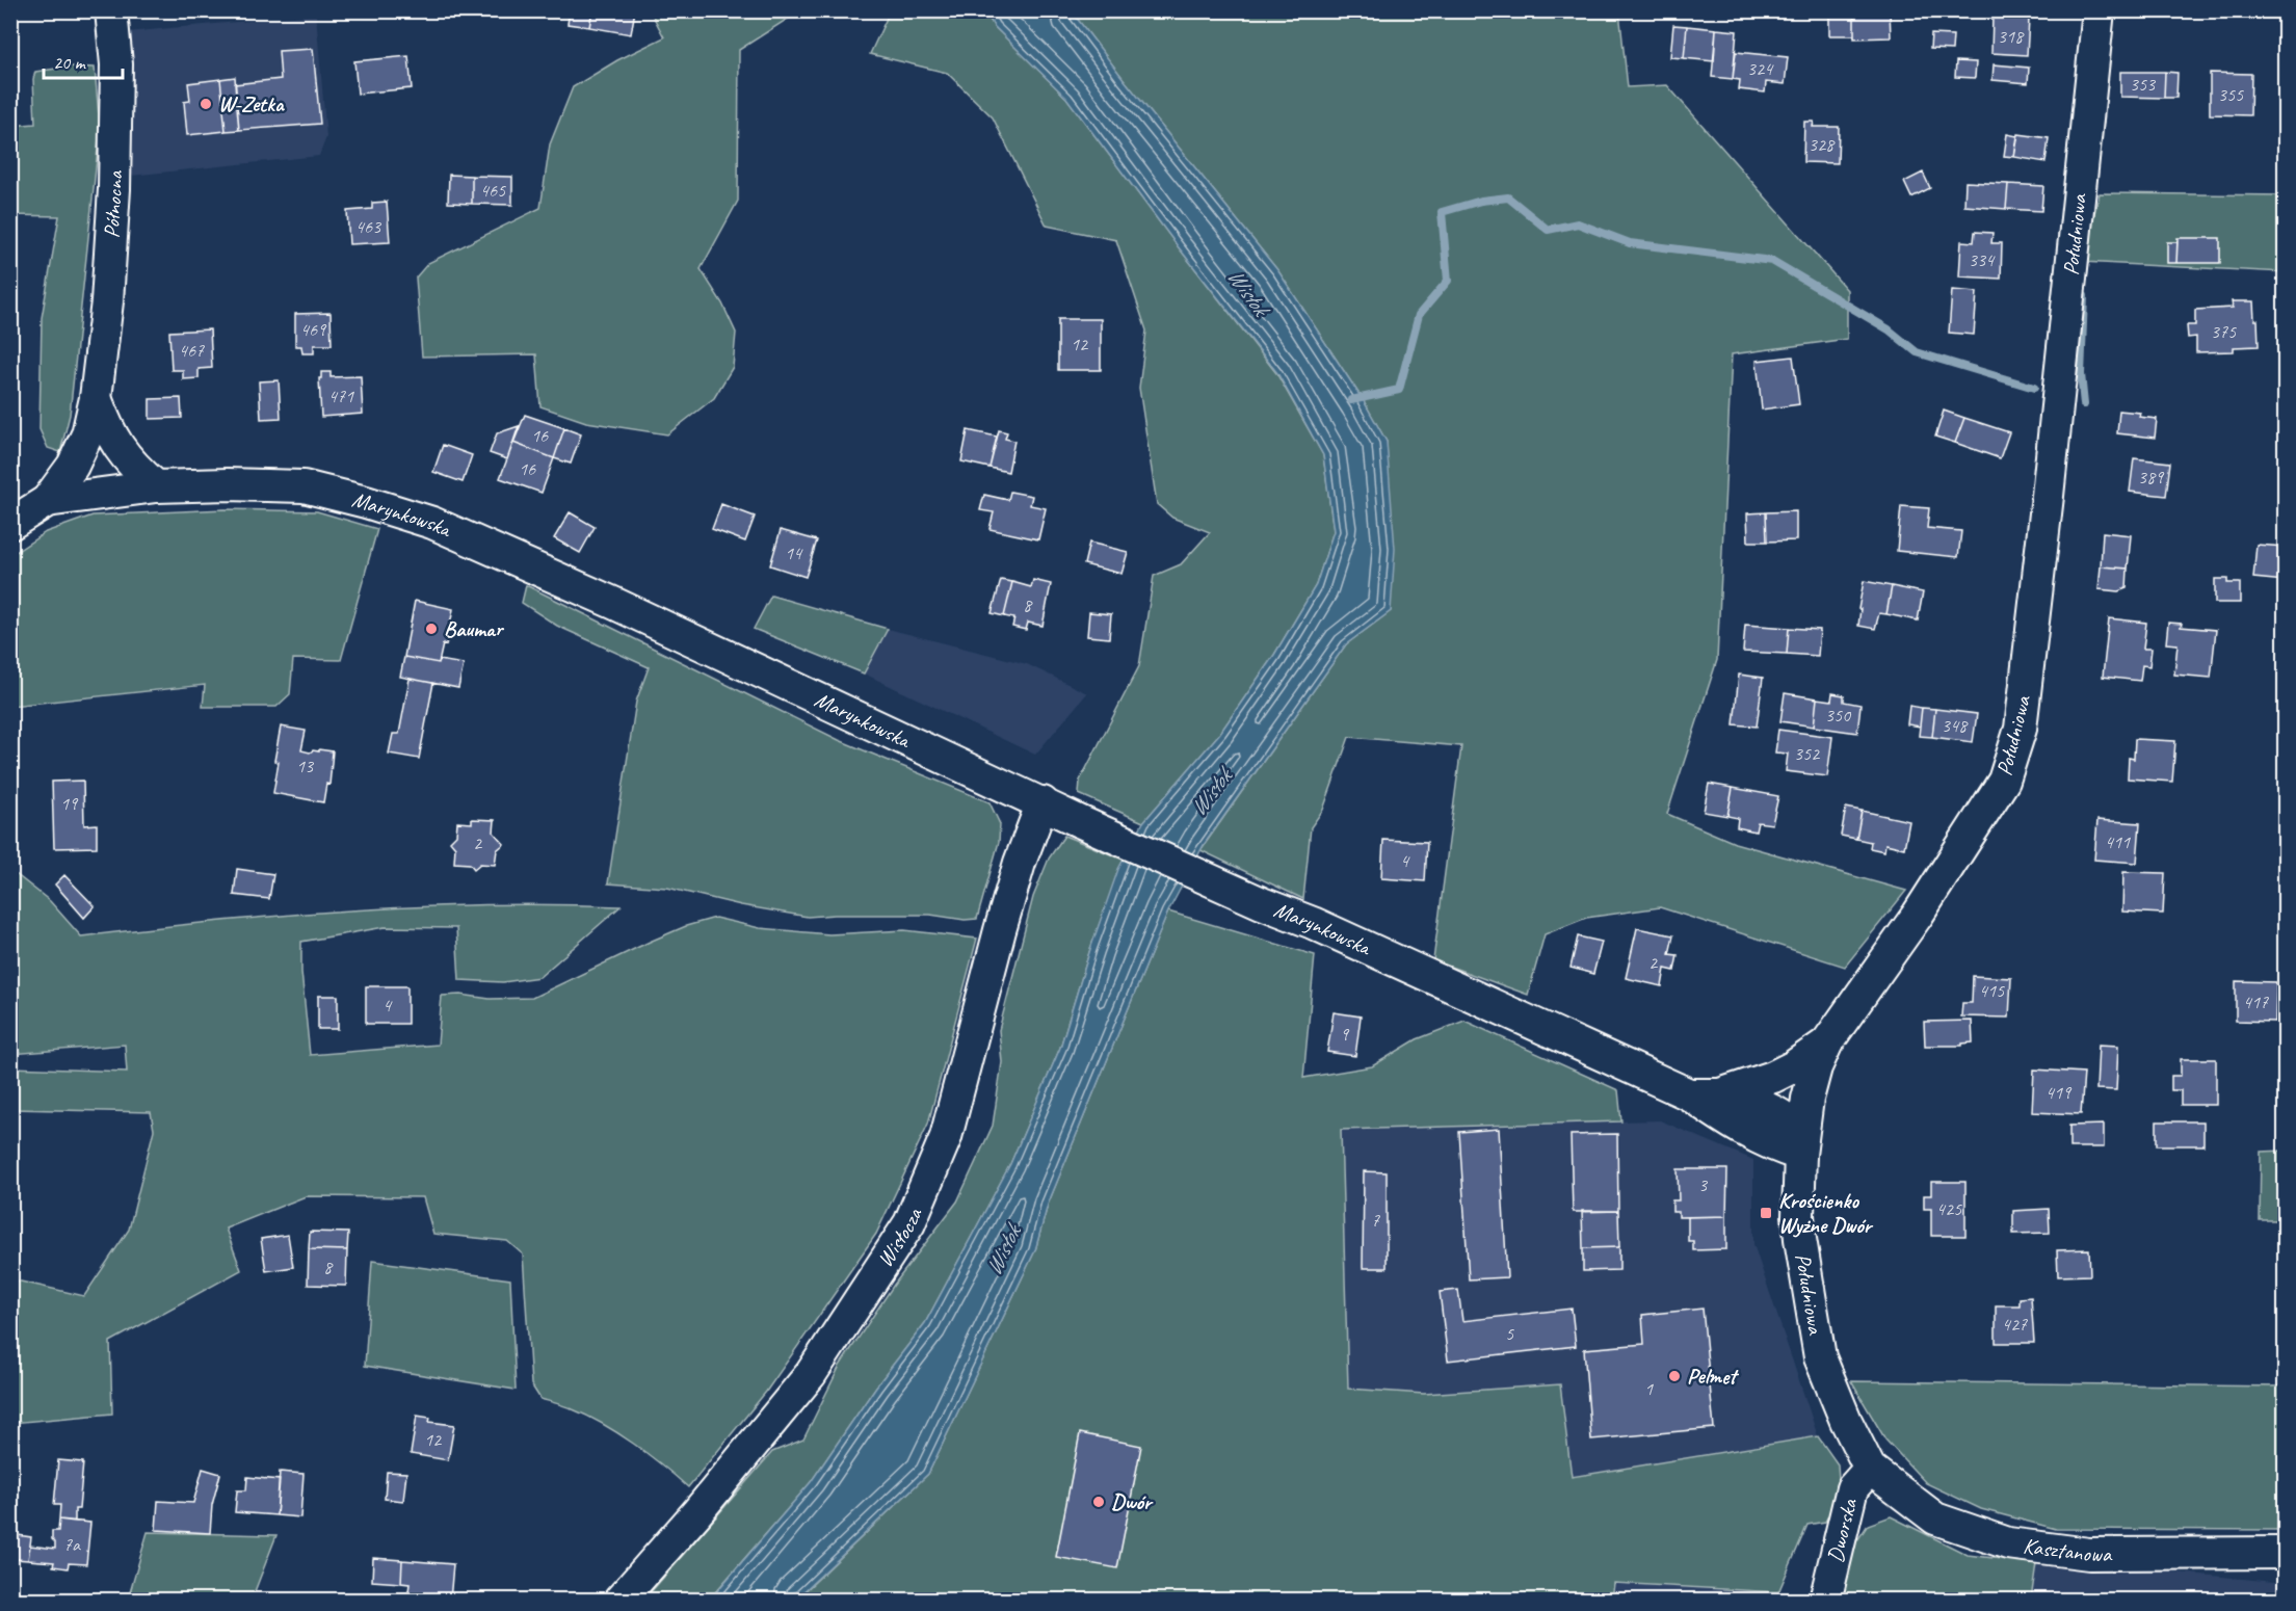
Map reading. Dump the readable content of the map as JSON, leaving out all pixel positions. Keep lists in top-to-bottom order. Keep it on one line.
{"streets":{"street":["Północna","Południowa","Marynkowska","Wisłocza","Dworska","Kasztanowa"]},"crossings":[["Północna","Marynkowska"],["Południowa","Marynkowska"],["Południowa","Dworska"],["Południowa","Kasztanowa"],["Marynkowska","Wisłocza"],["Dworska","Kasztanowa"]],"water":["Wisłok"],"places":{"other":["W-Zetka","Baumar","Pelmet","Dwór"],"transit":["Krościenko Wyżne Dwór"]},"house_numbers":["318","324","353","355","328","465","463","334","469","375","12","467","471","16","16","389","14","8","350","348","352","13","19","411","2","4","2","415","417","4","9","419","3","425","7","8","427","5","1","12","7a"],"scale_bar":"20 m"}
